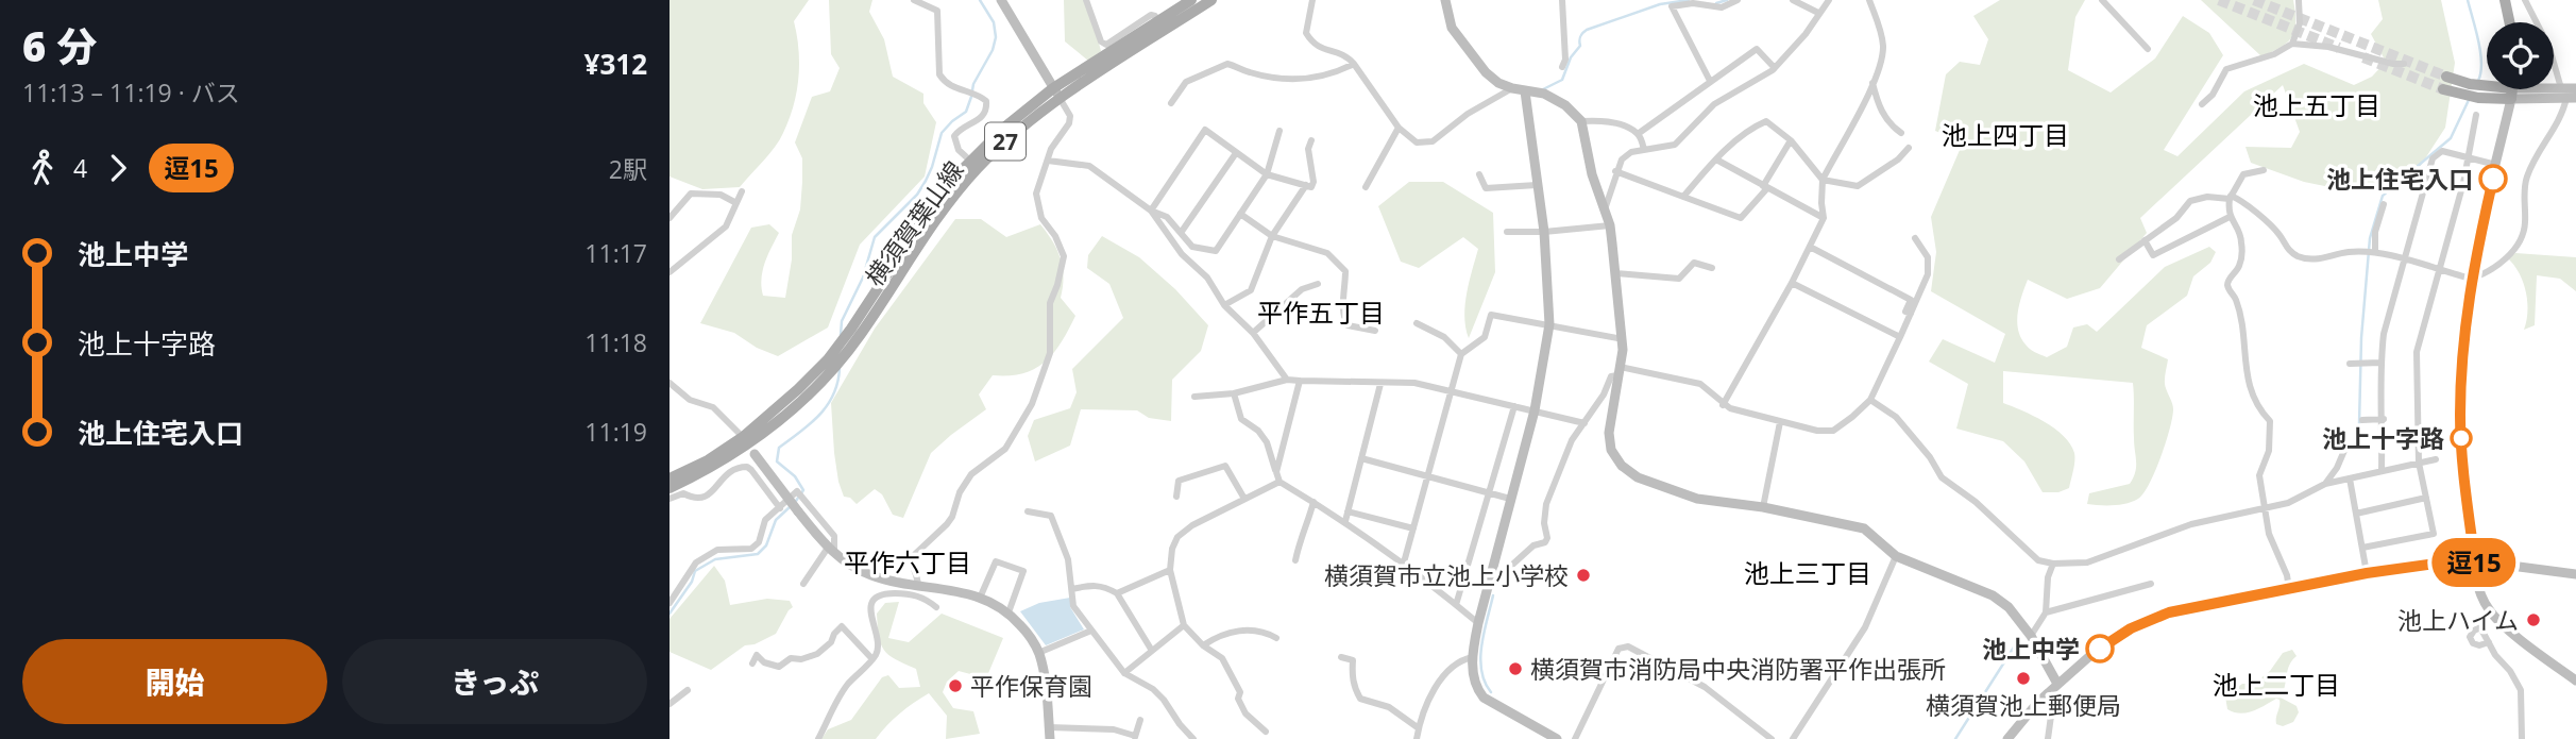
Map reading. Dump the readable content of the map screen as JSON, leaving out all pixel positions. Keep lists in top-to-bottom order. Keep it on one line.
{"streets":{"main road":["27","横須賀葉山線"]},"districts":["池上五丁目","池上四丁目","平作五丁目","平作六丁目","池上三丁目","池上二丁目"],"places":["池上住宅入口","池上十字路","横須賀市立池上小学校","池上ハイム","池上中学","横須賀市消防局中央消防署平作出張所","横須賀池上郵便局","平作保育園"],"lines":["bus line 逗15"],"page":{"heading":["6 分","11:13 – 11:19 · バス","¥312"],"on_map":"逗15","legs":["4","逗15","2駅"],"list":[{"name":"池上中学","value":"11:17"},{"name":"池上十字路","value":"11:18"},{"name":"池上住宅入口","value":"11:19"}],"buttons":["開始","きっぷ"]}}
